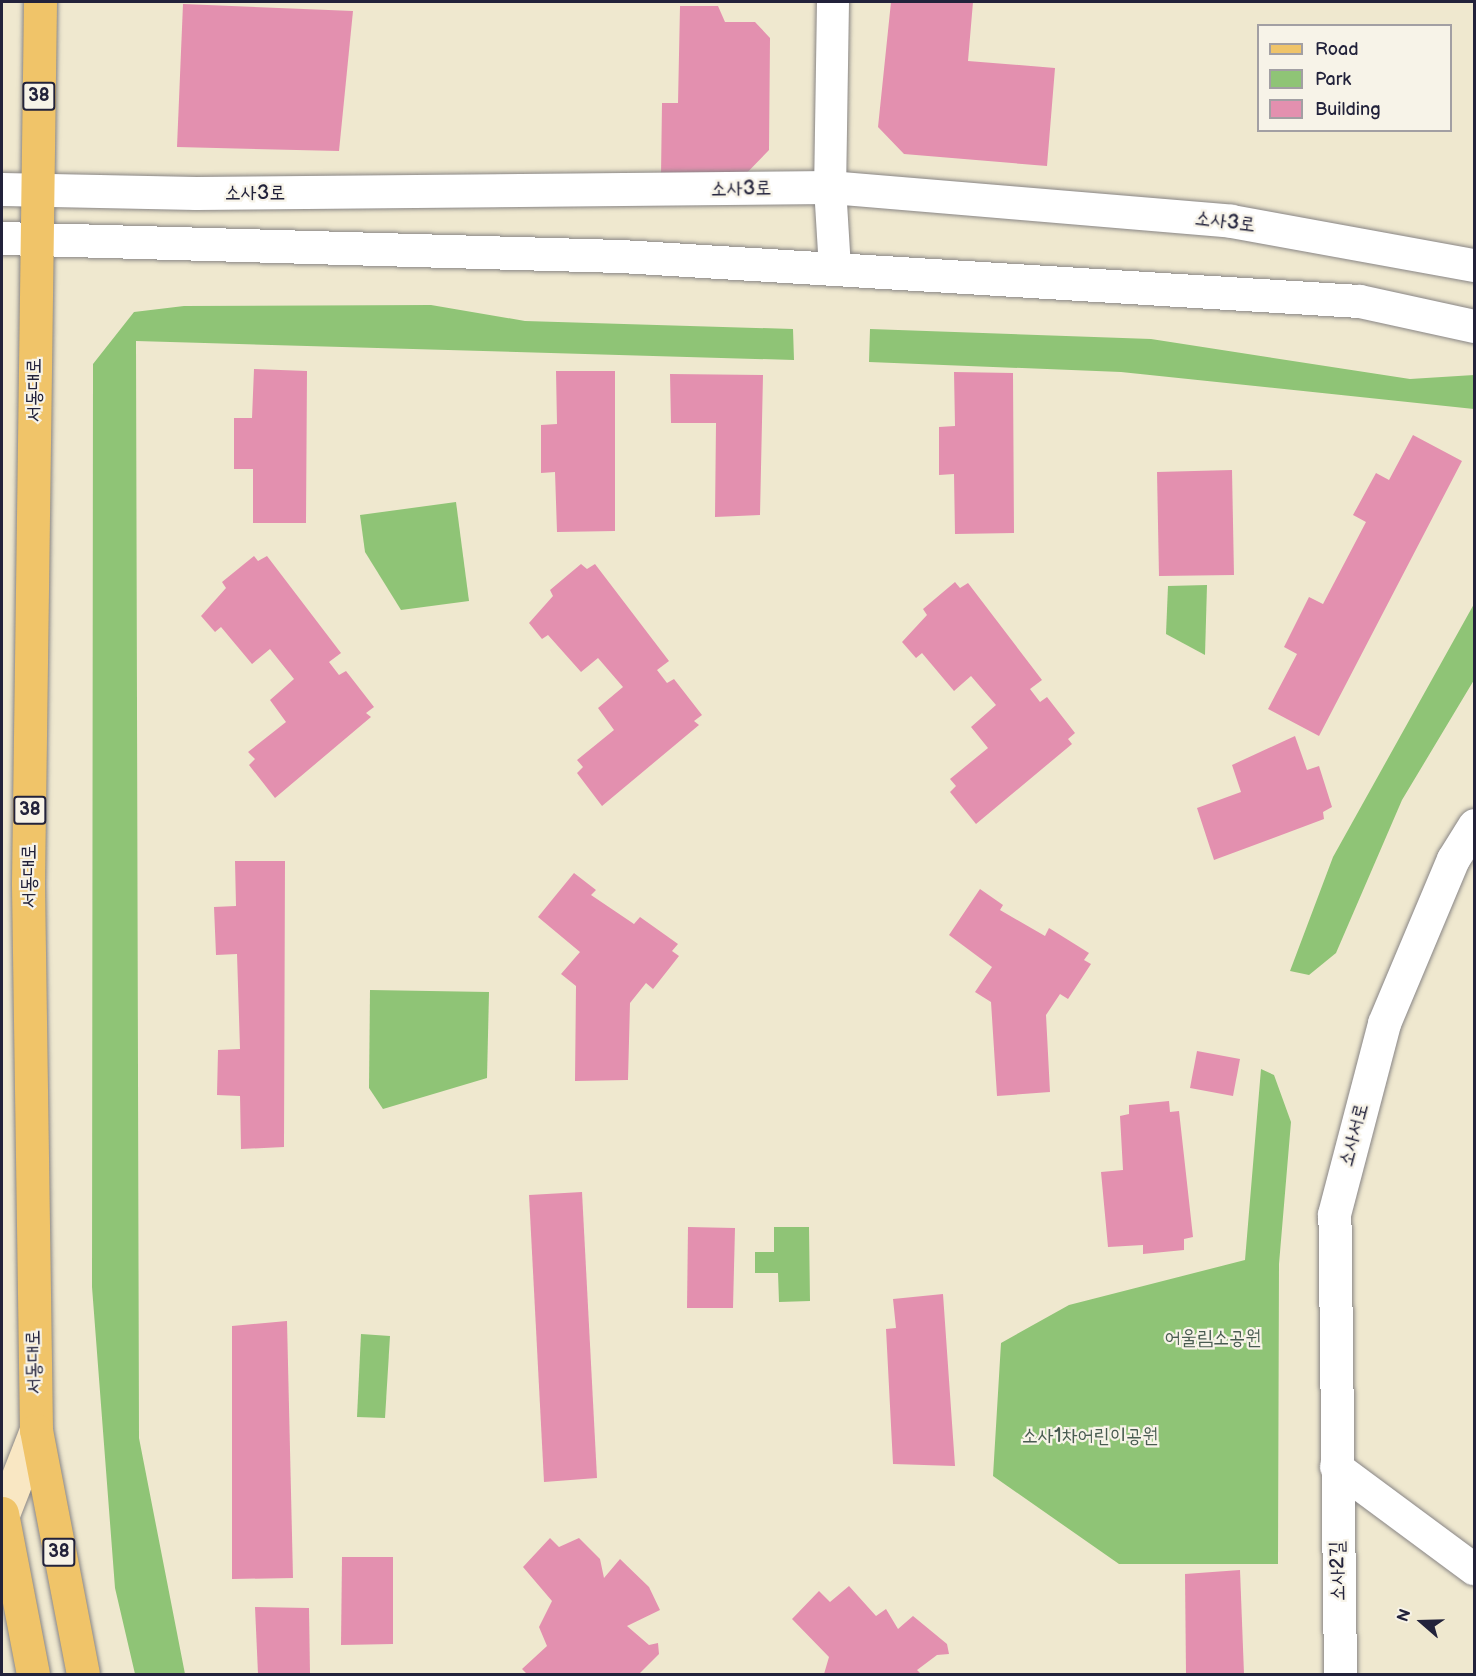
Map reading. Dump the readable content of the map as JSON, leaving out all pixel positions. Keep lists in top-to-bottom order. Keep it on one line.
{"streets":{"main road":["38","서동대로"],"street":["소사3로","소사서로","소사2길"]},"crossings":[["소사3로","서동대로"],["소사서로","소사2길"]],"parks":["어울림소공원","소사1차어린이공원"],"legend":["Road","Park","Building"],"north":"left"}
